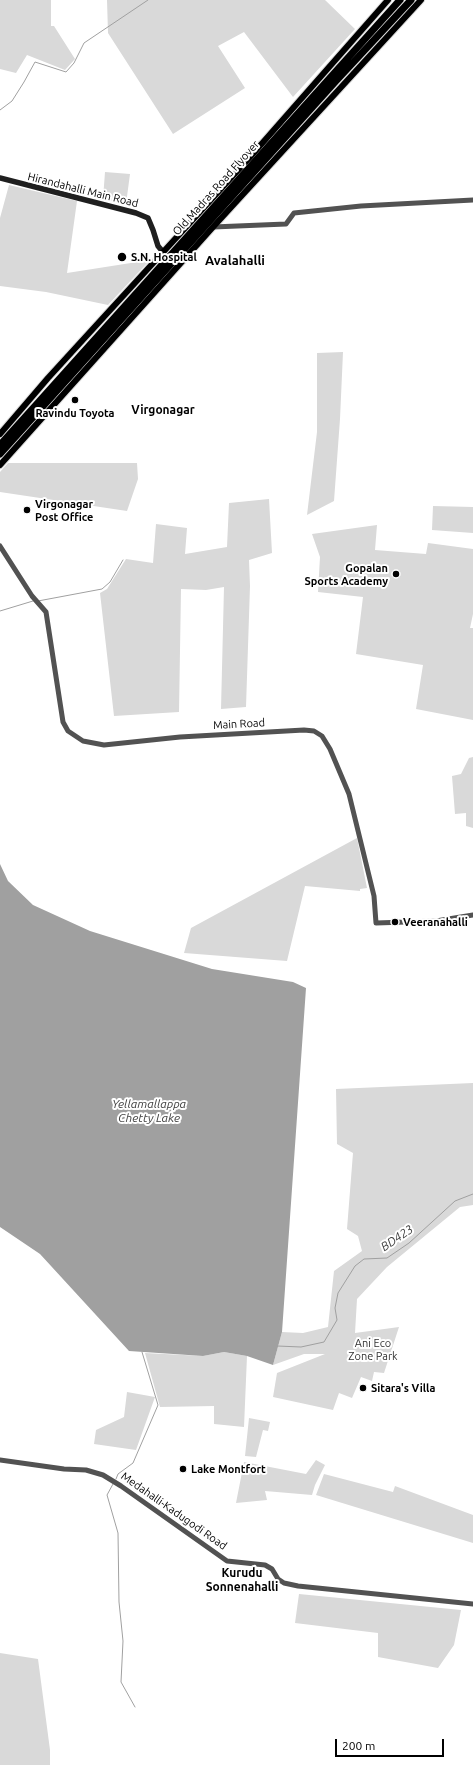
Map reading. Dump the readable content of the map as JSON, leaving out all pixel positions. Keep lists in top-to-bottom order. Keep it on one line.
{"streets":{"highway":["Old Madras Road Flyover"],"main road":["Hirandahalli Main Road"],"street":["Main Road","Medahalli-Kadugodi Road"]},"districts":["Avalahalli","Virgonagar","Kurudu Sonnenahalli"],"water":["Yellamallappa Chetty Lake","BD423"],"parks":["Ani Eco Zone Park"],"places":["S.N. Hospital","Ravindu Toyota","Virgonagar Post Office","Gopalan Sports Academy","Veeranahalli","Sitara's Villa","Lake Montfort"],"scale_bar":"200 m"}
